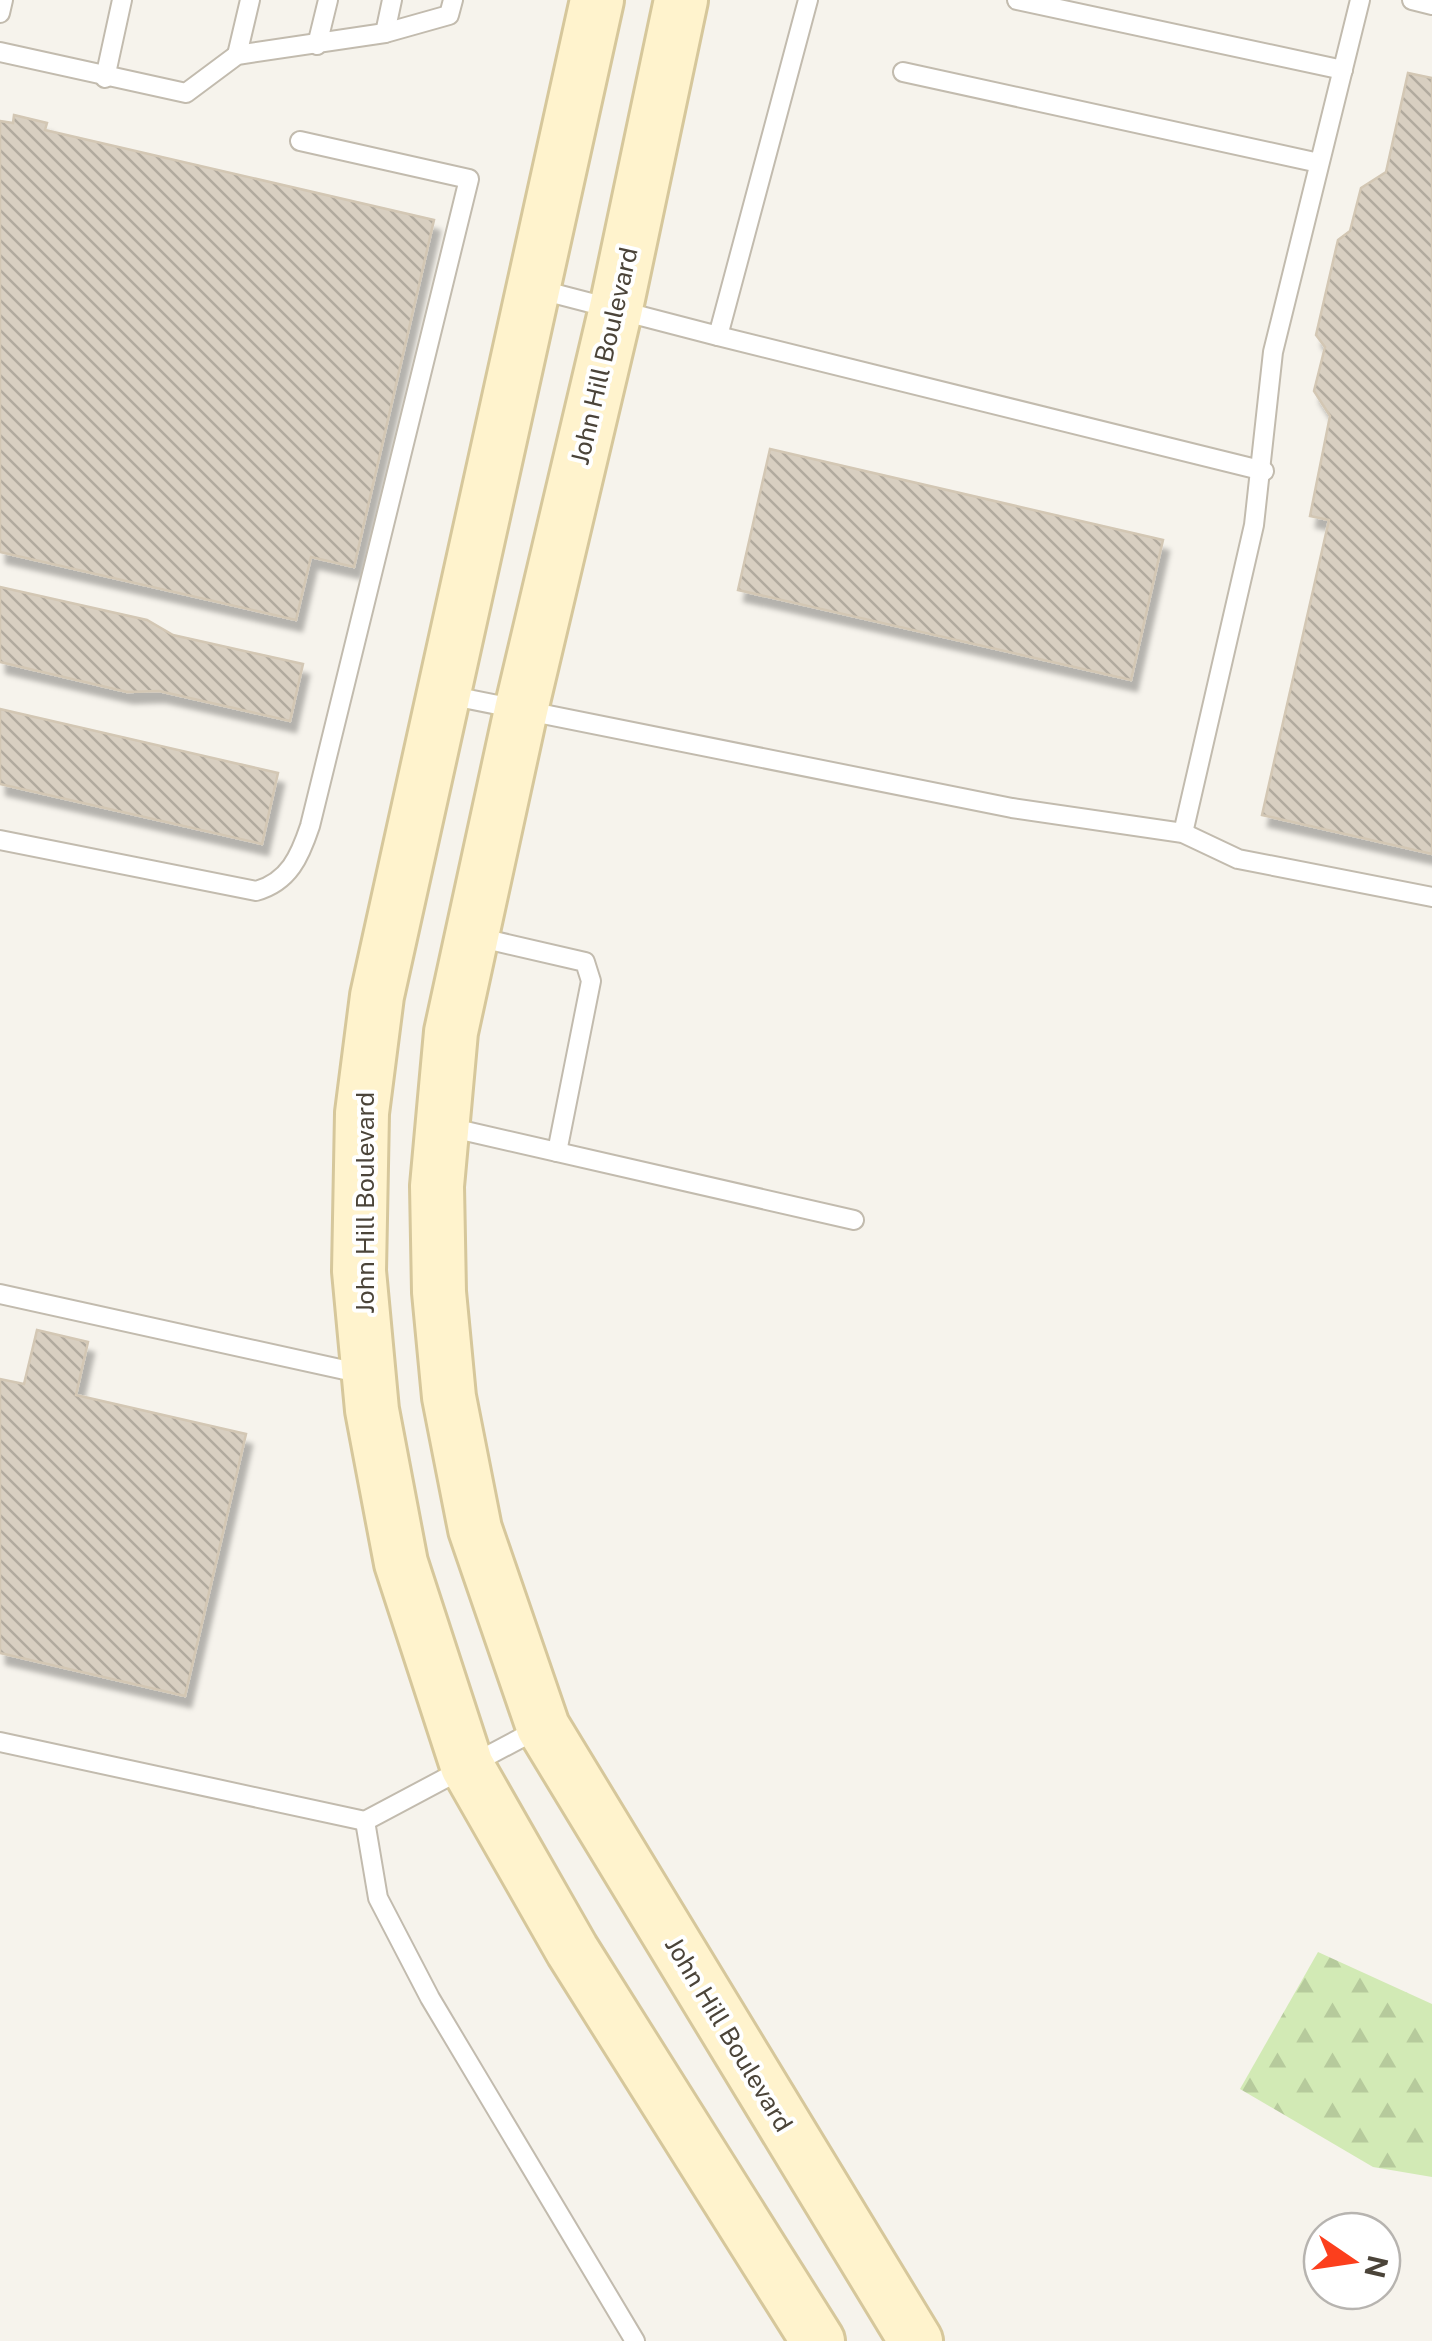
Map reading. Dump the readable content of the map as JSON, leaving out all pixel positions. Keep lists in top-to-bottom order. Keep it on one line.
{"streets":{"street":["John Hill Boulevard"]},"north":"right"}
